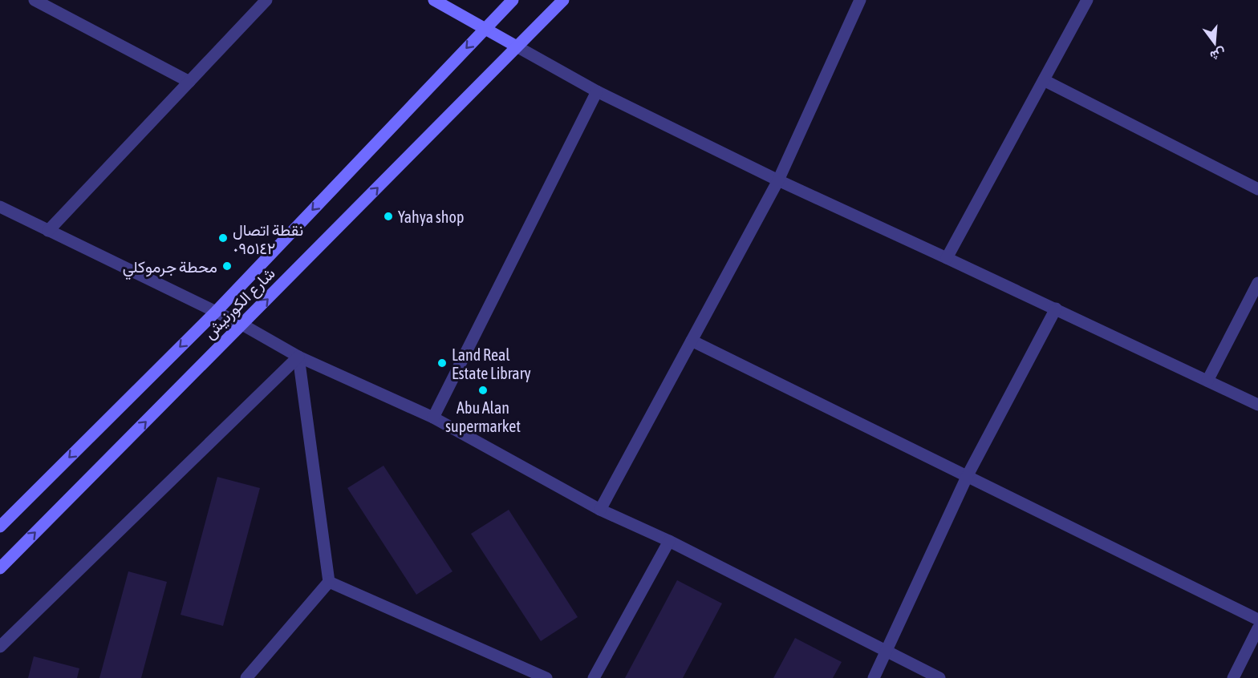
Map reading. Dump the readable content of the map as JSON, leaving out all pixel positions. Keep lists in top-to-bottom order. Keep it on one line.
{"streets":{"street":["شارع الكورنيش"]},"places":["Yahya shop","نقطة اتصال ٠٩٥١٤٢","محطة جرموكلي","Land Real Estate Library","Abu Alan supermarket"],"north":"bottom"}
